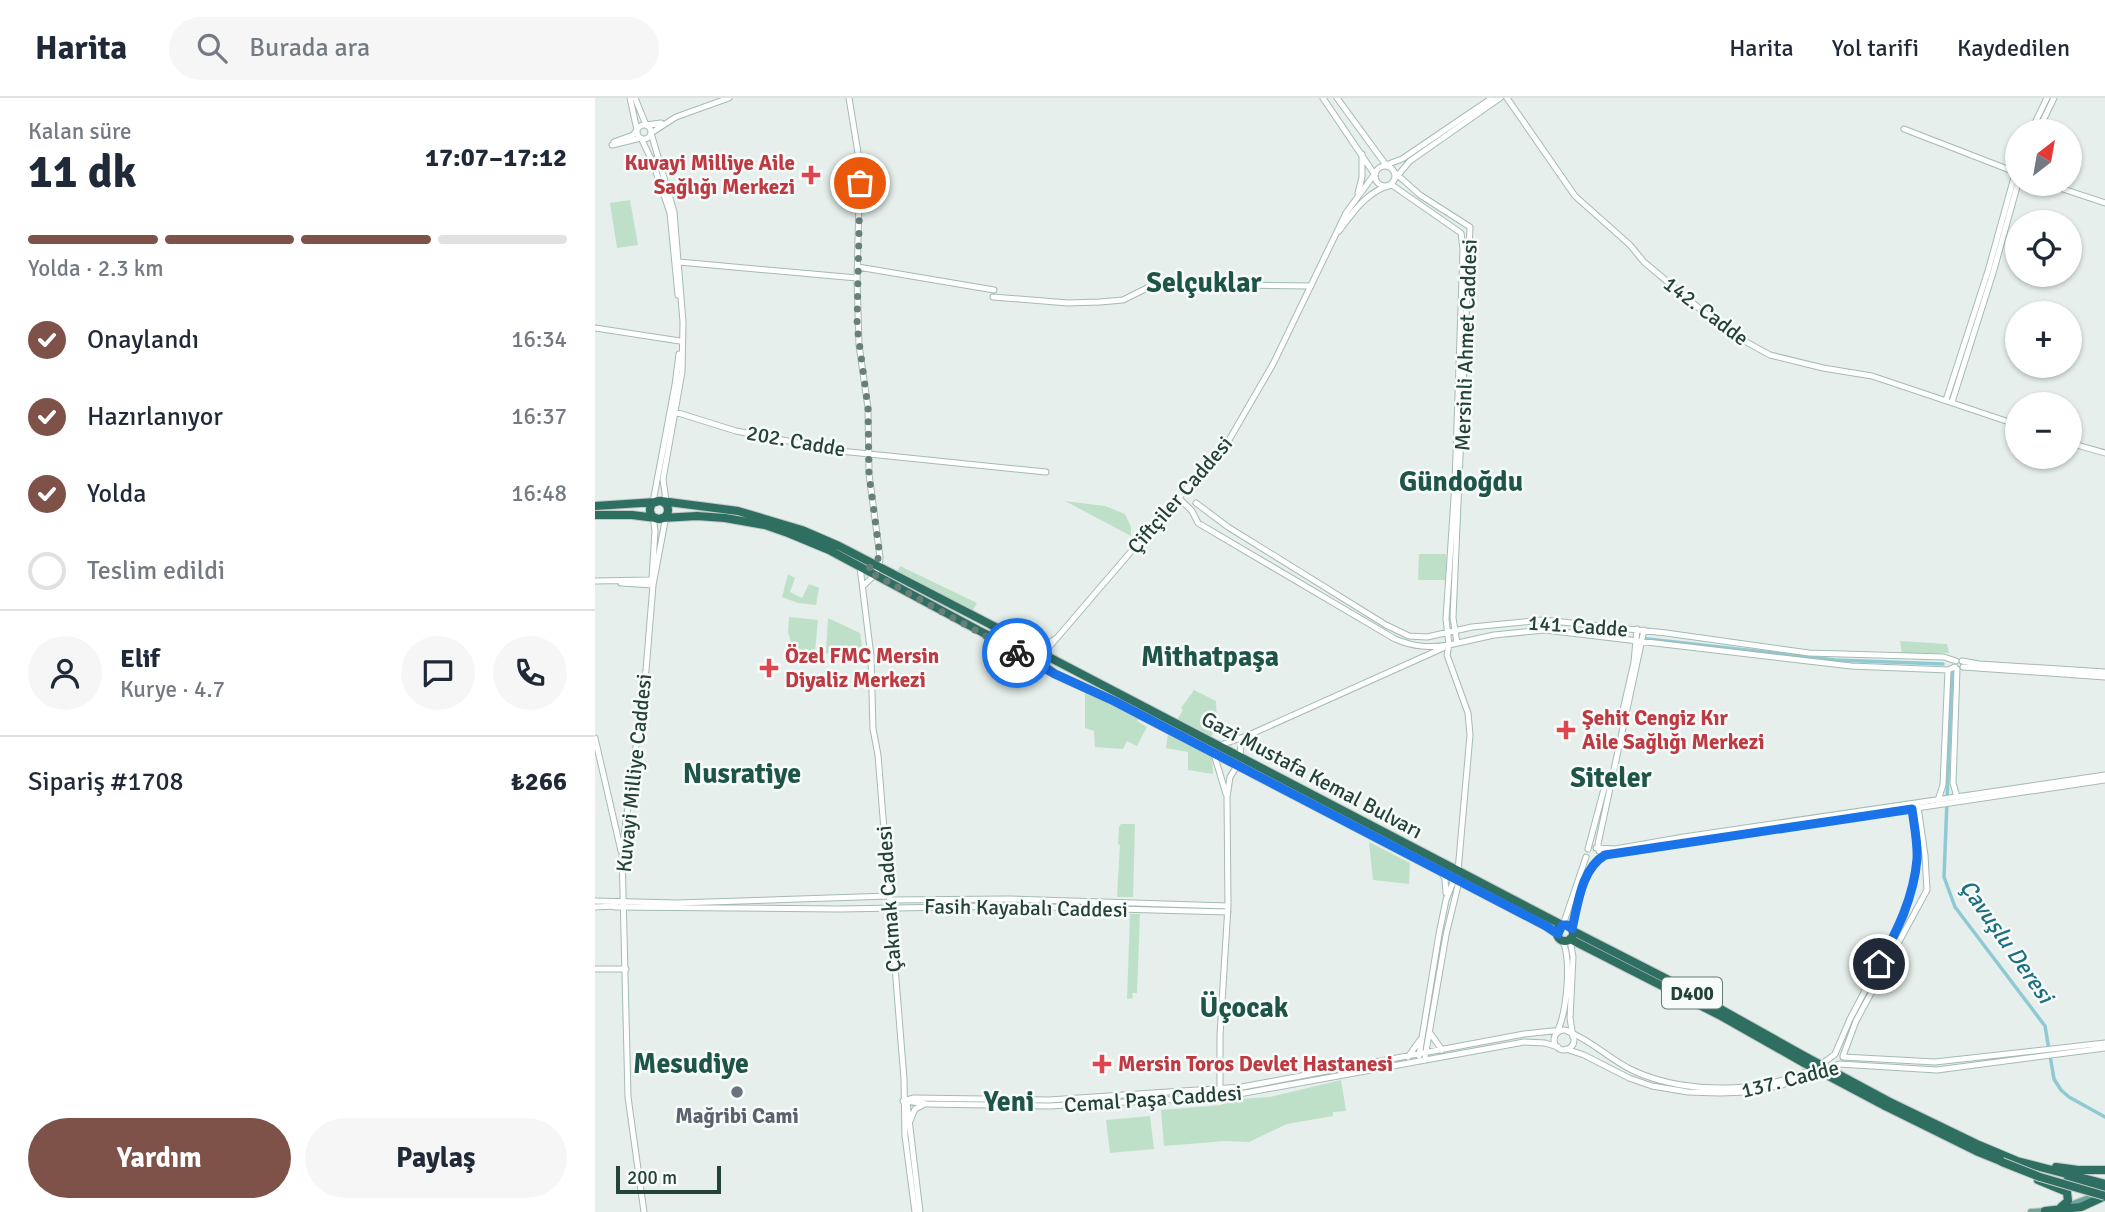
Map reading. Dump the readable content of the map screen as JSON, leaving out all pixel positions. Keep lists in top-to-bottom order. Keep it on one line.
{"streets":{"highway":["Gazi Mustafa Kemal Bulvarı","D400"],"street":["142. Cadde","Mersinli Ahmet Caddesi","202. Cadde","Çiftçiler Caddesi","141. Cadde","Kuvayi Milliye Caddesi","Çakmak Caddesi","Fasih Kayabalı Caddesi","137. Cadde","Cemal Paşa Caddesi"]},"crossings":[["Mersinli Ahmet Caddesi","Çiftçiler Caddesi"],["Mersinli Ahmet Caddesi","141. Cadde"],["202. Cadde","Kuvayi Milliye Caddesi"],["202. Cadde","Çakmak Caddesi"],["Çiftçiler Caddesi","Gazi Mustafa Kemal Bulvarı"],["Kuvayi Milliye Caddesi","Gazi Mustafa Kemal Bulvarı"],["Kuvayi Milliye Caddesi","Fasih Kayabalı Caddesi"],["Gazi Mustafa Kemal Bulvarı","Çakmak Caddesi"],["Gazi Mustafa Kemal Bulvarı","D400"],["Çakmak Caddesi","Fasih Kayabalı Caddesi"],["Çakmak Caddesi","Cemal Paşa Caddesi"],["137. Cadde","Cemal Paşa Caddesi"]],"districts":["Selçuklar","Gündoğdu","Mithatpaşa","Nusratiye","Siteler","Üçocak","Mesudiye","Yeni"],"water":["Çavuşlu Deresi"],"places":{"health":["Kuvayi Milliye Aile Sağlığı Merkezi","Özel FMC Mersin Diyaliz Merkezi","Şehit Cengiz Kır Aile Sağlığı Merkezi","Mersin Toros Devlet Hastanesi"],"other":["Mağribi Cami"]},"scale_bar":"200 m","north":"top right","page":{"header":"Harita","search":"Burada ara","nav":["Harita","Yol tarifi","Kaydedilen"],"heading":["11 dk","Kalan süre","17:07–17:12"],"panel":["Elif","Kurye · 4.7","Sipariş #1708","₺266"],"map_buttons":["+","−"],"bar":"Yolda · 2.3 km","list":[["Onaylandı","16:34"],["Hazırlanıyor","16:37"],["Yolda","16:48"],"Teslim edildi"],"buttons":["Yardım","Paylaş"],"scale":"200 m"}}
